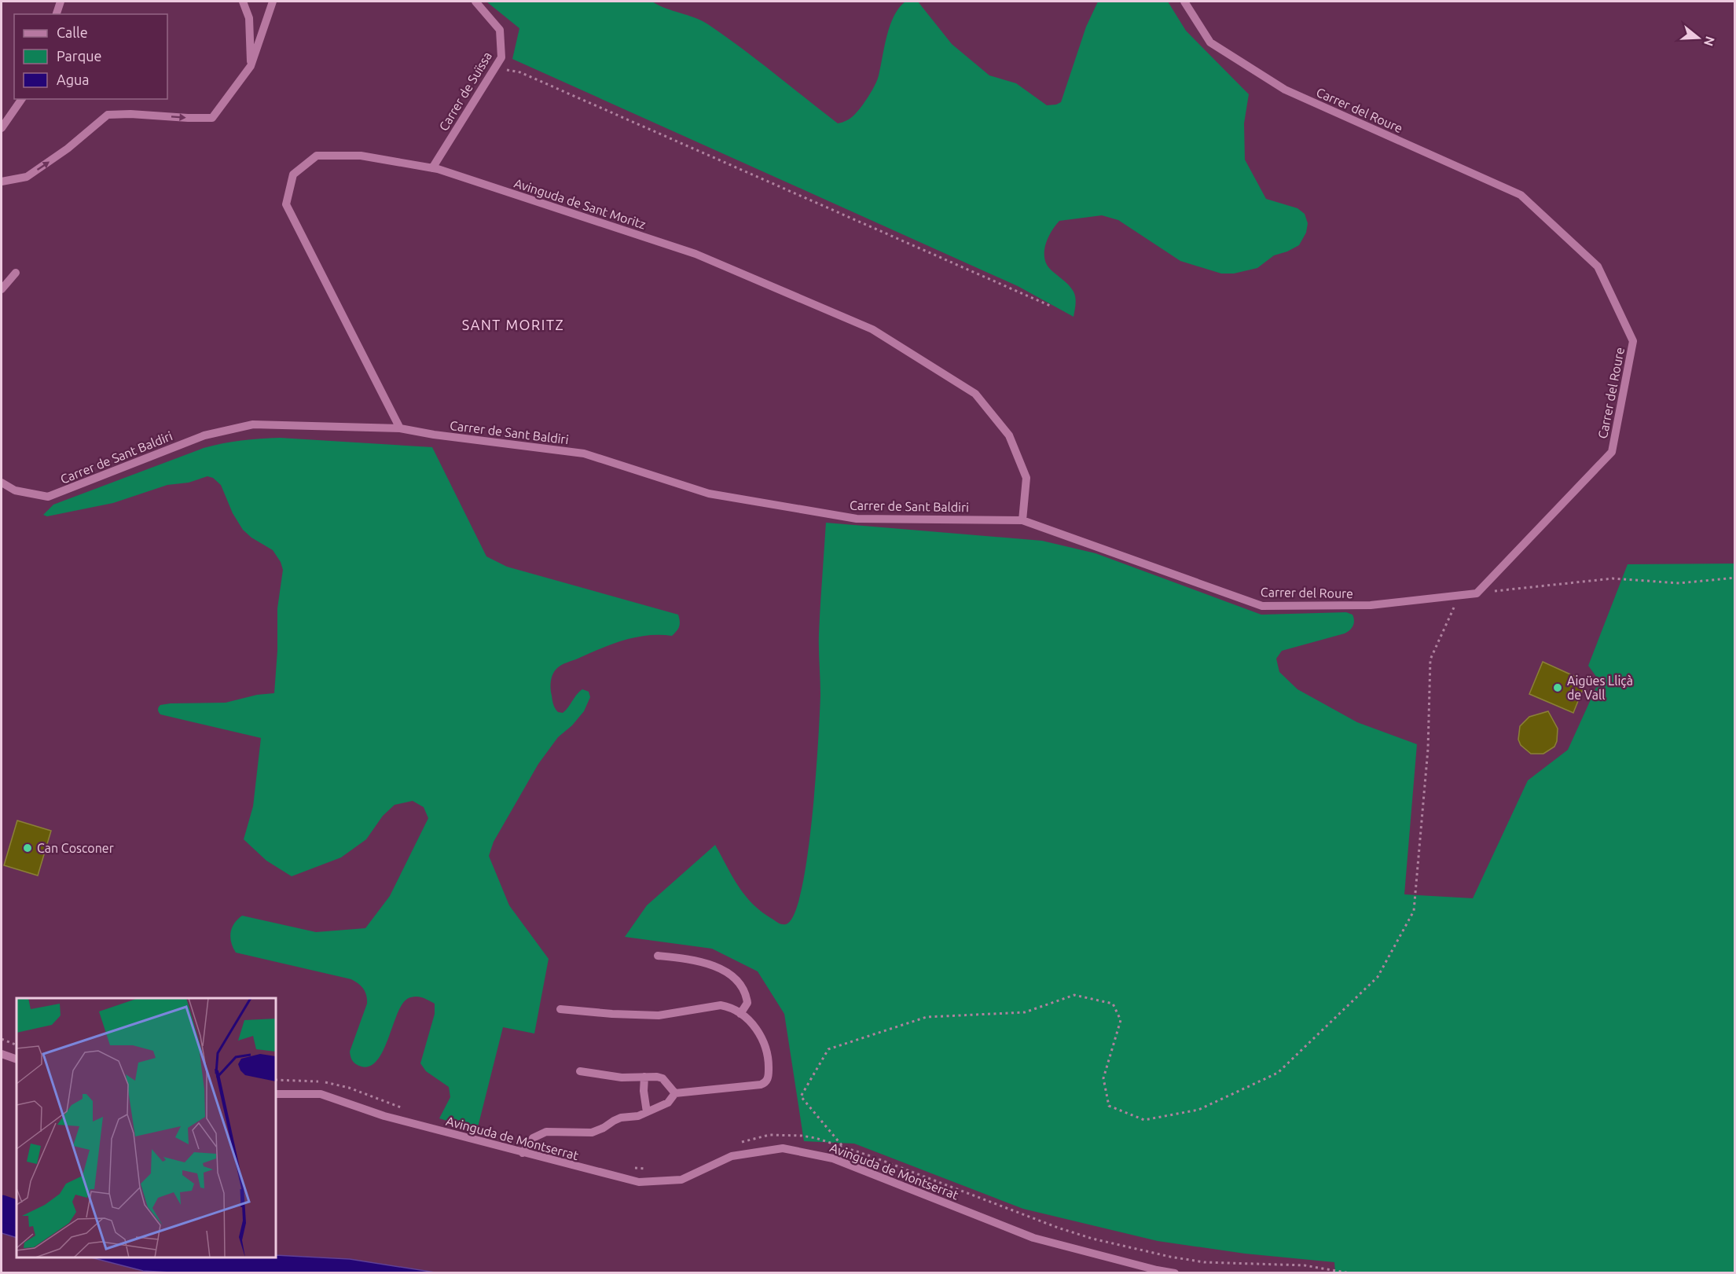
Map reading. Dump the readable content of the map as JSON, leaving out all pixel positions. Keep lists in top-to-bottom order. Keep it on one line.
{"streets":{"street":["Carrer de Suïssa","Carrer del Roure","Avinguda de Sant Moritz","Carrer de Sant Baldiri","Avinguda de Montserrat"]},"crossings":[["Carrer de Suïssa","Avinguda de Sant Moritz"],["Carrer del Roure","Avinguda de Sant Moritz"],["Carrer del Roure","Carrer de Sant Baldiri"],["Avinguda de Sant Moritz","Carrer de Sant Baldiri"]],"districts":["SANT MORITZ"],"places":["Aigües Lliçà de Vall","Can Cosconer"],"legend":["Calle","Parque","Agua"],"north":"right"}
